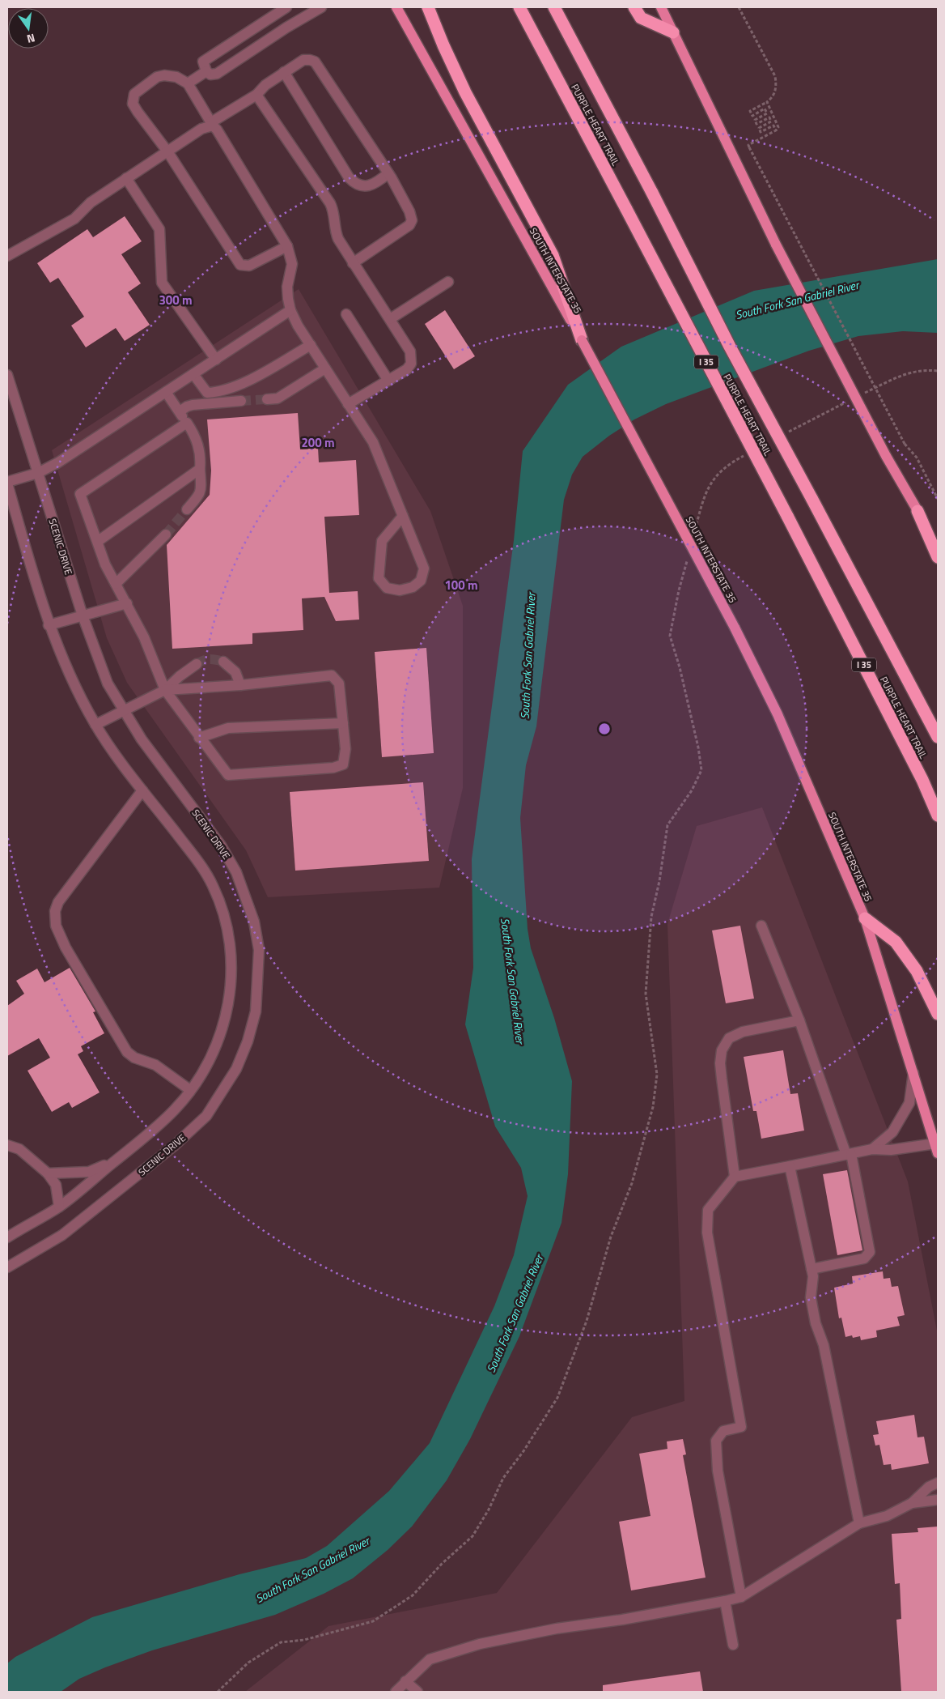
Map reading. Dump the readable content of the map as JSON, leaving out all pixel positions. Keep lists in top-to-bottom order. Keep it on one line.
{"streets":{"highway":["PURPLE HEART TRAIL","I 35"],"main road":["SOUTH INTERSTATE 35"],"street":["SCENIC DRIVE"]},"water":["South Fork San Gabriel River"],"north":"bottom","rings":["300 m","200 m","100 m"]}
